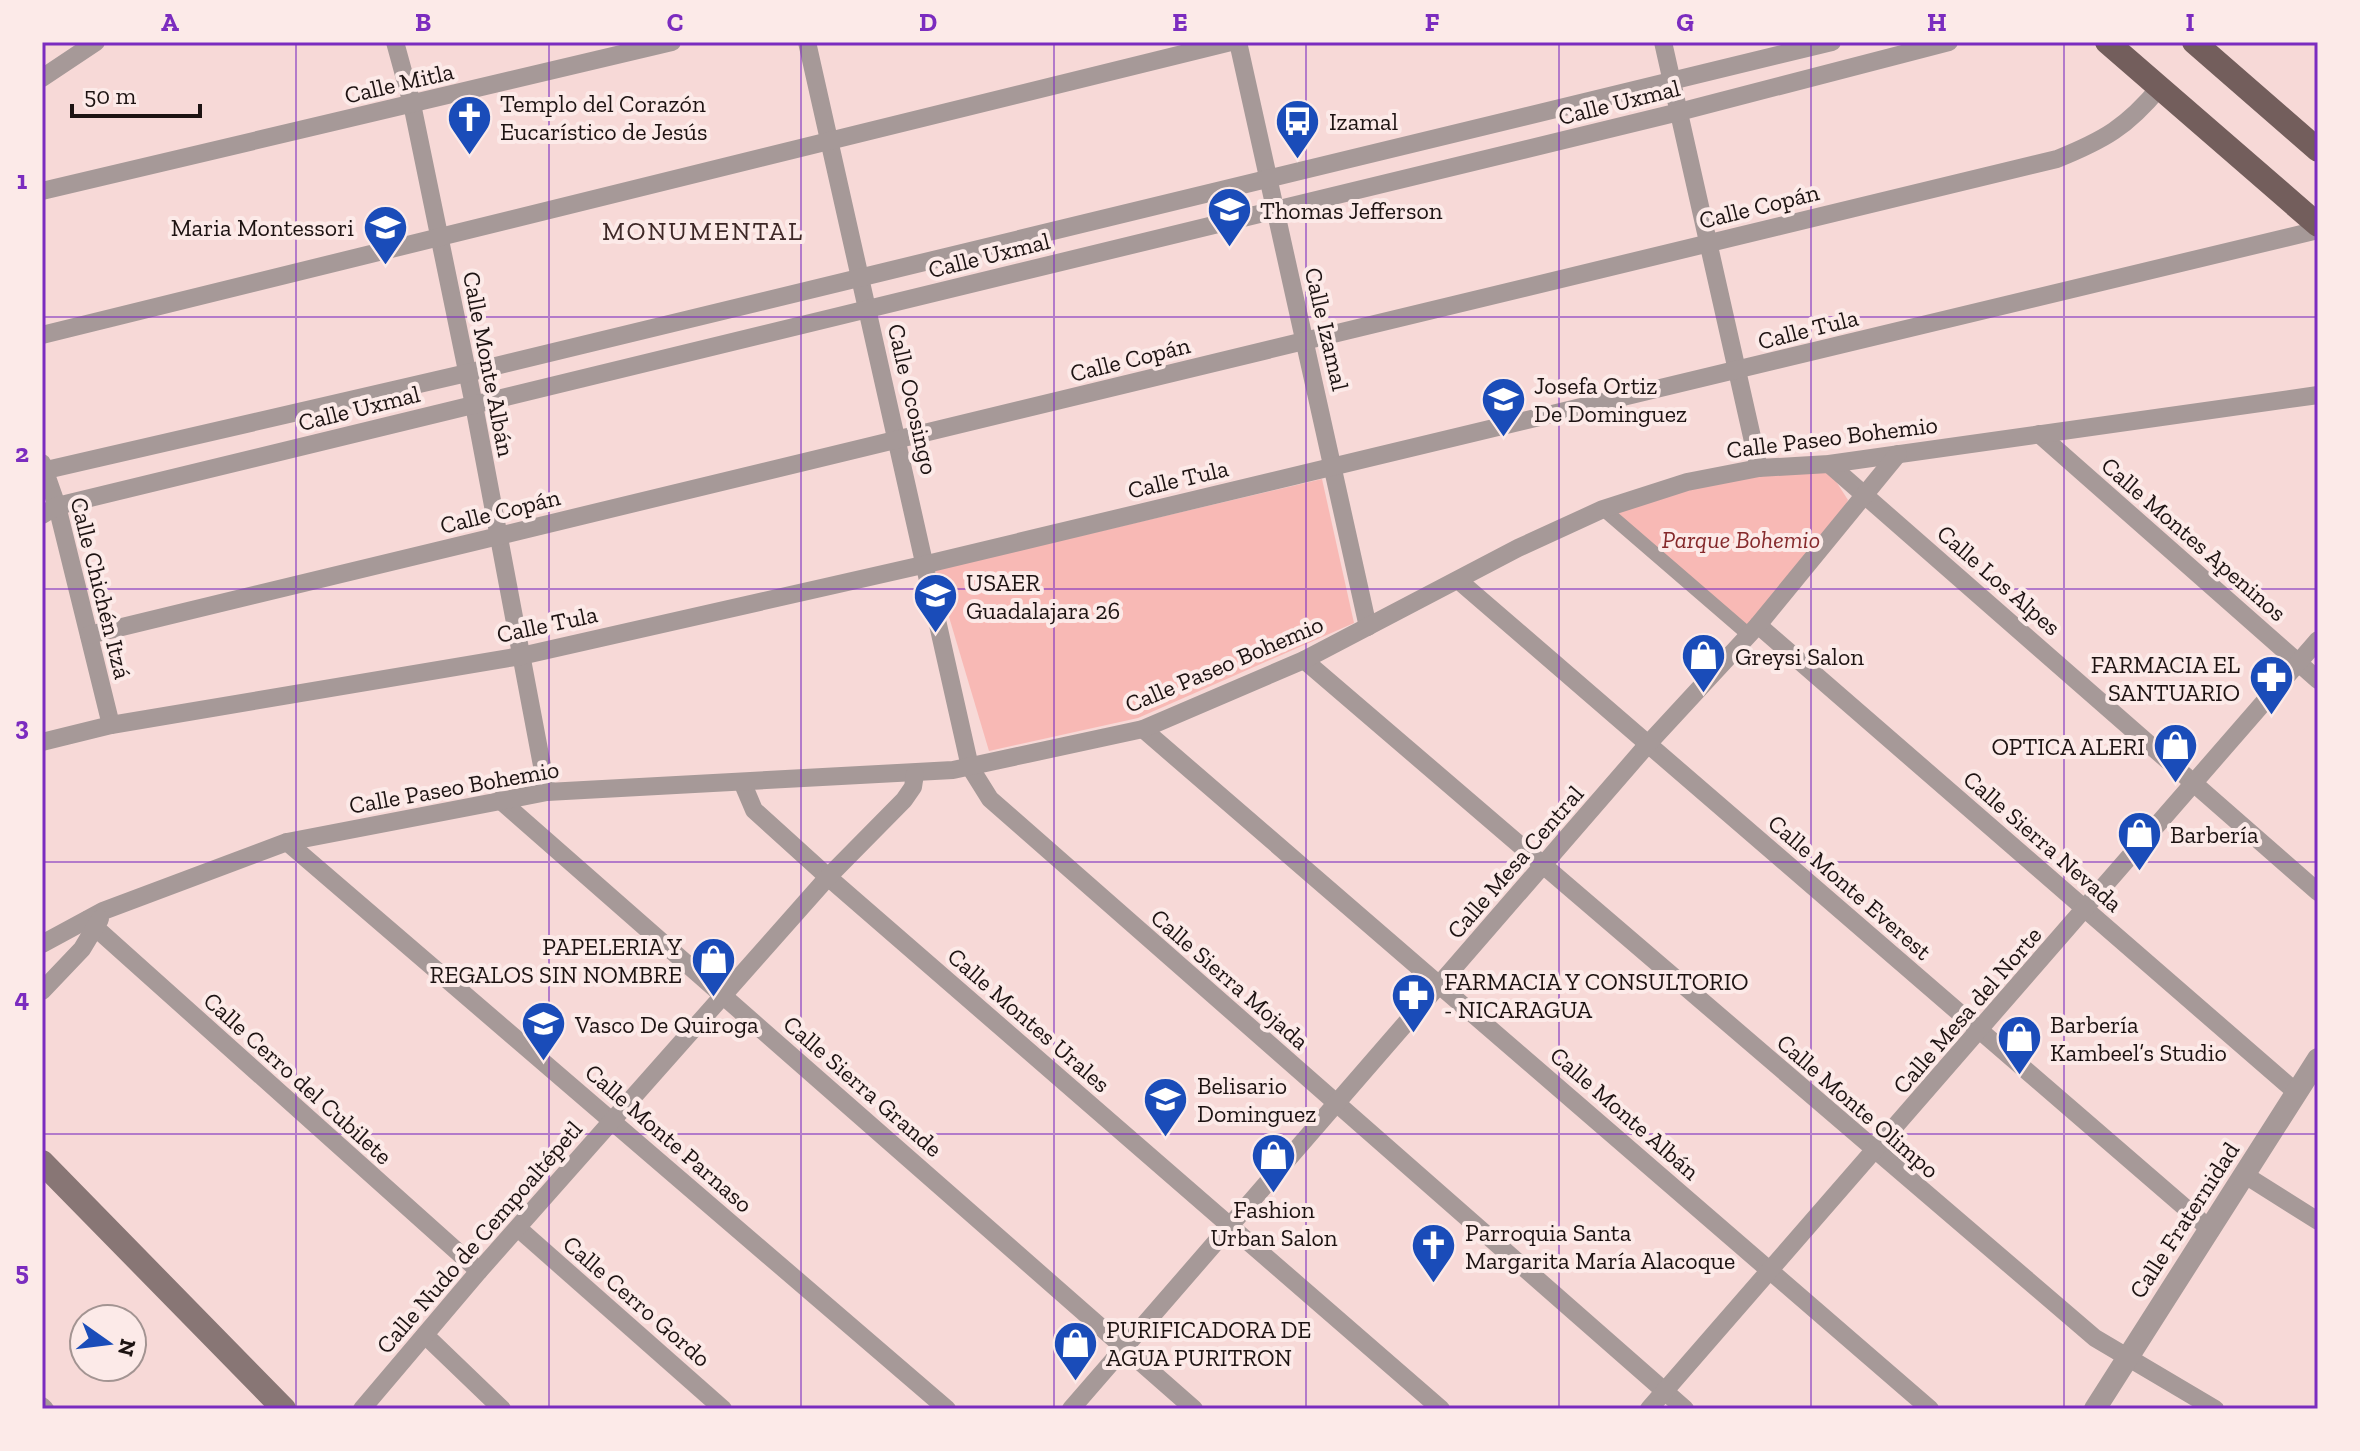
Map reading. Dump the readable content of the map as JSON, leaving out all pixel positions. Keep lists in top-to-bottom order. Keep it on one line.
{"streets":{"street":["Calle Mitla","Calle Uxmal","Calle Copán","Calle Izamal","Calle Tula","Calle Monte Albán","Calle Ocosingo","Calle Paseo Bohemio","Calle Montes Apeninos","Calle Los Alpes","Calle Chichén Itzá","Calle Sierra Nevada","Calle Mesa Central","Calle Monte Everest","Calle Sierra Mojada","Calle Mesa del Norte","Calle Montes Urales","Calle Cerro del Cubilete","Calle Sierra Grande","Calle Monte Olimpo","Calle Monte Parnaso","Calle Fraternidad","Calle Nudo de Cempoaltépetl","Calle Cerro Gordo"]},"crossings":[["Calle Mitla","Calle Monte Albán"],["Calle Uxmal","Calle Izamal"],["Calle Uxmal","Calle Monte Albán"],["Calle Uxmal","Calle Ocosingo"],["Calle Uxmal","Calle Chichén Itzá"],["Calle Copán","Calle Izamal"],["Calle Copán","Calle Monte Albán"],["Calle Copán","Calle Ocosingo"],["Calle Copán","Calle Chichén Itzá"],["Calle Izamal","Calle Tula"],["Calle Izamal","Calle Paseo Bohemio"],["Calle Tula","Calle Monte Albán"],["Calle Tula","Calle Ocosingo"],["Calle Tula","Calle Chichén Itzá"],["Calle Monte Albán","Calle Paseo Bohemio"],["Calle Monte Albán","Calle Mesa Central"],["Calle Monte Albán","Calle Mesa del Norte"],["Calle Ocosingo","Calle Paseo Bohemio"],["Calle Ocosingo","Calle Sierra Mojada"],["Calle Paseo Bohemio","Calle Montes Apeninos"],["Calle Paseo Bohemio","Calle Los Alpes"],["Calle Paseo Bohemio","Calle Sierra Nevada"],["Calle Paseo Bohemio","Calle Mesa Central"],["Calle Paseo Bohemio","Calle Monte Everest"],["Calle Paseo Bohemio","Calle Sierra Mojada"],["Calle Paseo Bohemio","Calle Montes Urales"],["Calle Paseo Bohemio","Calle Cerro del Cubilete"],["Calle Paseo Bohemio","Calle Sierra Grande"],["Calle Paseo Bohemio","Calle Monte Olimpo"],["Calle Paseo Bohemio","Calle Monte Parnaso"],["Calle Paseo Bohemio","Calle Nudo de Cempoaltépetl"],["Calle Montes Apeninos","Calle Mesa del Norte"],["Calle Los Alpes","Calle Mesa Central"],["Calle Los Alpes","Calle Mesa del Norte"],["Calle Sierra Nevada","Calle Mesa Central"],["Calle Sierra Nevada","Calle Mesa del Norte"],["Calle Sierra Nevada","Calle Fraternidad"],["Calle Mesa Central","Calle Monte Everest"],["Calle Mesa Central","Calle Sierra Mojada"],["Calle Mesa Central","Calle Montes Urales"],["Calle Mesa Central","Calle Sierra Grande"],["Calle Mesa Central","Calle Monte Olimpo"],["Calle Monte Everest","Calle Mesa del Norte"],["Calle Monte Everest","Calle Fraternidad"],["Calle Sierra Mojada","Calle Mesa del Norte"],["Calle Mesa del Norte","Calle Monte Olimpo"],["Calle Montes Urales","Calle Nudo de Cempoaltépetl"],["Calle Cerro del Cubilete","Calle Nudo de Cempoaltépetl"],["Calle Sierra Grande","Calle Nudo de Cempoaltépetl"],["Calle Monte Olimpo","Calle Fraternidad"],["Calle Monte Parnaso","Calle Nudo de Cempoaltépetl"],["Calle Nudo de Cempoaltépetl","Calle Cerro Gordo"]],"districts":["MONUMENTAL"],"parks":["Parque Bohemio"],"places":{"church":["Templo del Corazón Eucarístico de Jesús","Parroquia Santa Margarita María Alacoque"],"bus stop":["Izamal"],"school or university":["Thomas Jefferson","Maria Montessori","Josefa Ortiz De Dominguez","USAER Guadalajara 26","Vasco De Quiroga","Belisario Dominguez"],"shop":["Greysi Salon","OPTICA ALERI","Barbería","PAPELERIA Y REGALOS SIN NOMBRE","Barbería Kambeel’s Studio","Fashion Urban Salon","PURIFICADORA DE AGUA PURITRON"],"pharmacy":["FARMACIA EL SANTUARIO","FARMACIA Y CONSULTORIO - NICARAGUA"]},"scale_bar":"50 m","north":"right","grid":{"columns":["A","B","C","D","E","F","G","H","I"],"rows":["1","2","3","4","5"]}}
